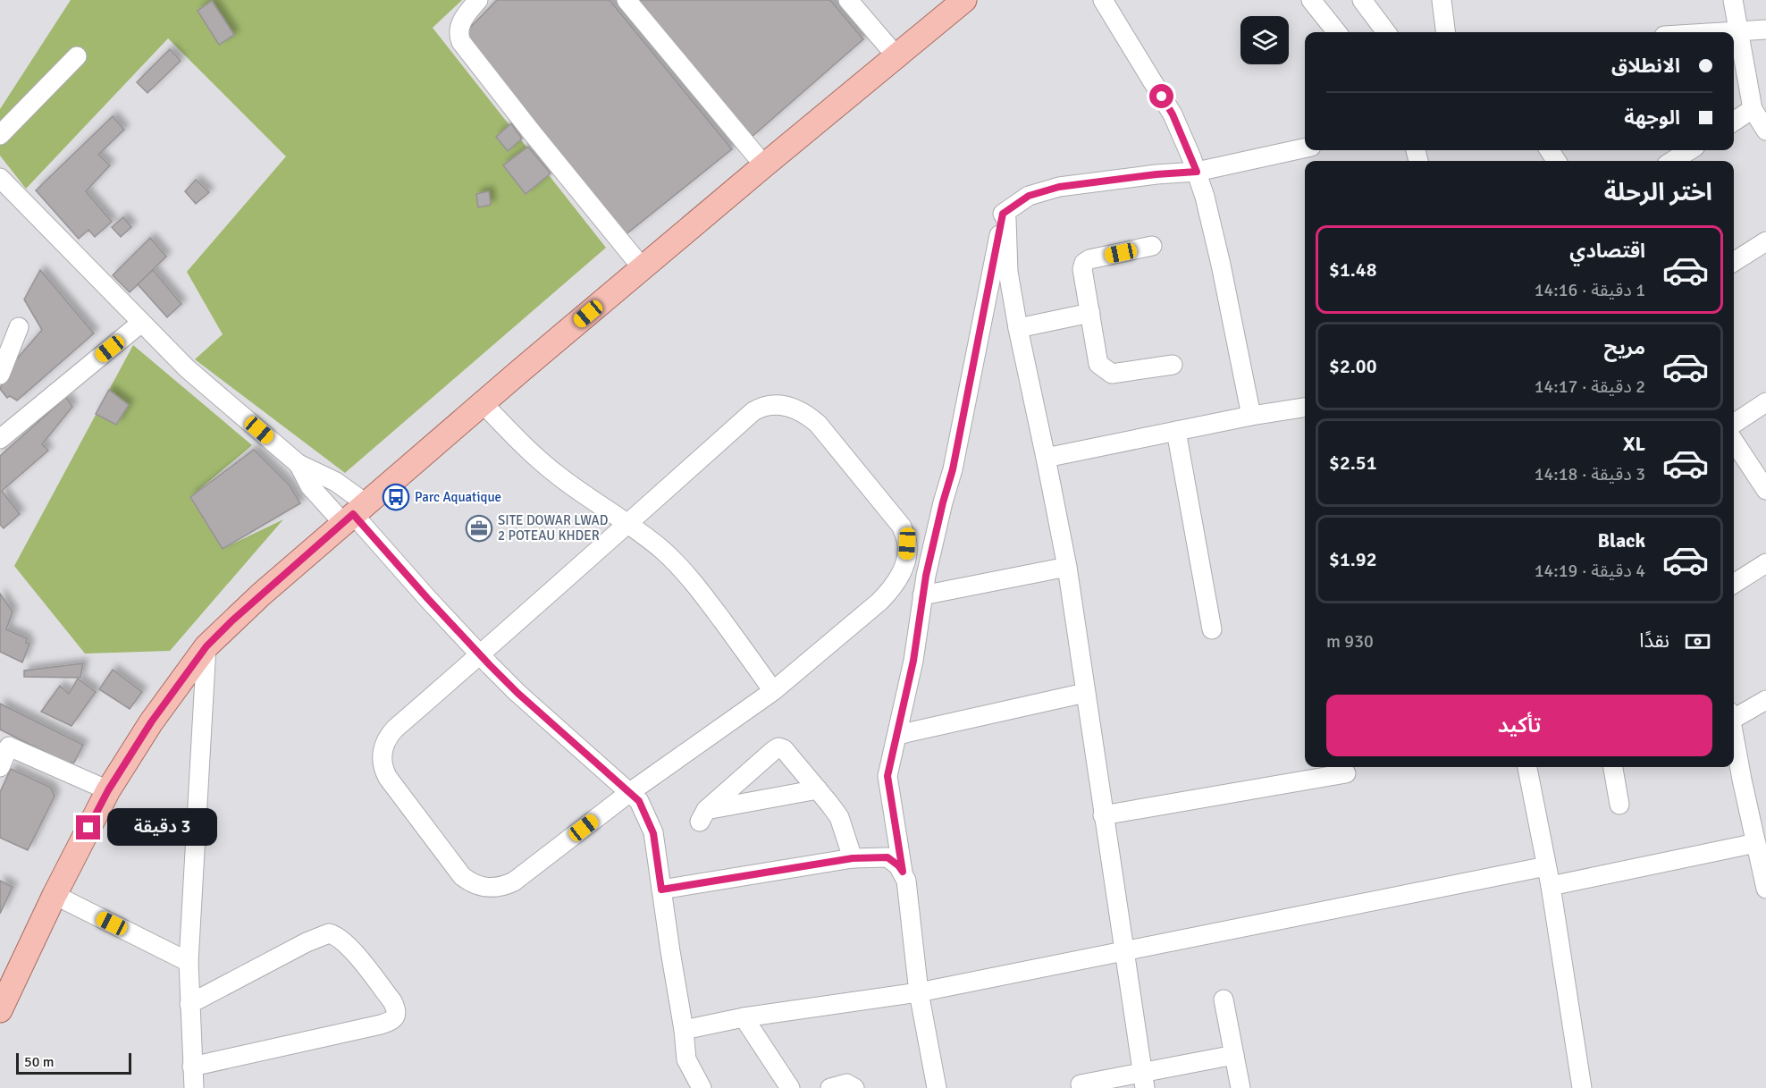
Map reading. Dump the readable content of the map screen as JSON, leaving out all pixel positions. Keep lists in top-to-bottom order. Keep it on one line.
{"places":{"bus stop":["Parc Aquatique"],"office":["SITE DOWAR LWAD 2 POTEAU KHDER"]},"scale_bar":"50 m","page":{"banner":["الانطلاق","الوجهة"],"heading":"اختر الرحلة","list":[{"name":"اقتصادي","note":"1 دقيقة · 14:16","value":"$1.48"},{"name":"مريح","note":"2 دقيقة · 14:17","value":"$2.00"},{"name":"XL","note":"3 دقيقة · 14:18","value":"$2.51"},{"name":"Black","note":"4 دقيقة · 14:19","value":"$1.92"}],"pay":["نقدًا","930 m"],"buttons":"تأكيد","bubble":"3 دقيقة","scale":"50 m"}}
